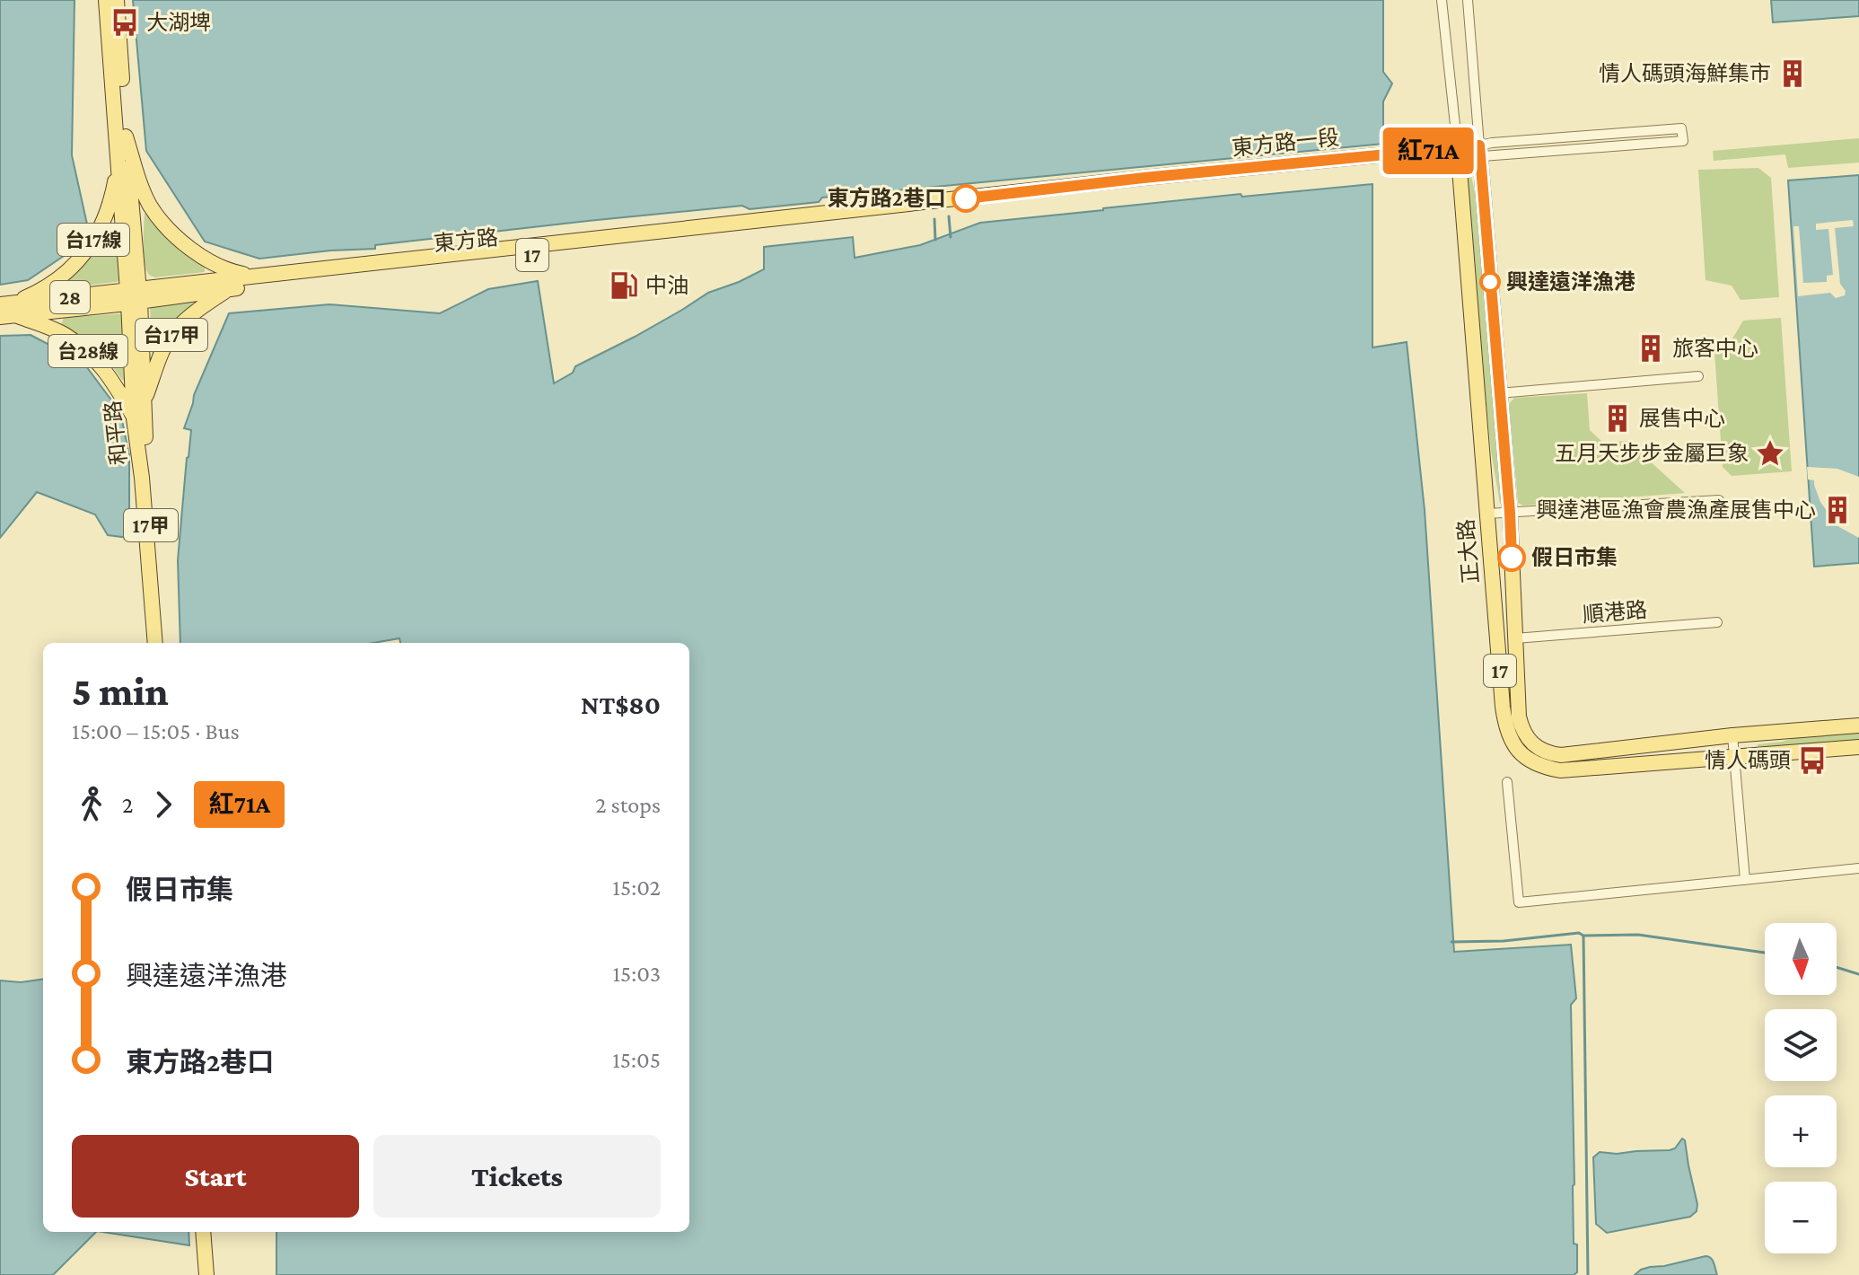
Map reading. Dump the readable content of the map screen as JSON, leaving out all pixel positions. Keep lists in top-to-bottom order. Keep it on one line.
{"streets":{"main road":["東方路一段","台17線","東方路","17","28","台17甲","台28線","和平路","17甲","正大路"],"street":["順港路"]},"crossings":[["東方路一段","東方路"],["東方路一段","正大路"],["台17線","東方路"],["台17線","台28線"],["台17線","和平路"],["東方路","台17甲"],["東方路","台28線"],["東方路","和平路"],["台17甲","和平路"],["台28線","和平路"],["正大路","順港路"]],"places":{"bus stop":["大湖埤","情人碼頭"],"building":["情人碼頭海鮮集市","旅客中心","展售中心","興達港區漁會農漁產展售中心"],"other":["東方路2巷口","興達遠洋漁港","假日市集"],"fuel station":["中油"],"place":["五月天步步金屬巨象"]},"lines":["bus line 紅71A"],"north":"bottom","page":{"on_map":"紅71A","heading":["5 min","15:00 – 15:05 · Bus","NT$80"],"legs":["2","紅71A","2 stops"],"list":[{"name":"假日市集","value":"15:02"},{"name":"興達遠洋漁港","value":"15:03"},{"name":"東方路2巷口","value":"15:05"}],"map_buttons":["+","−"],"buttons":["Start","Tickets"]}}
